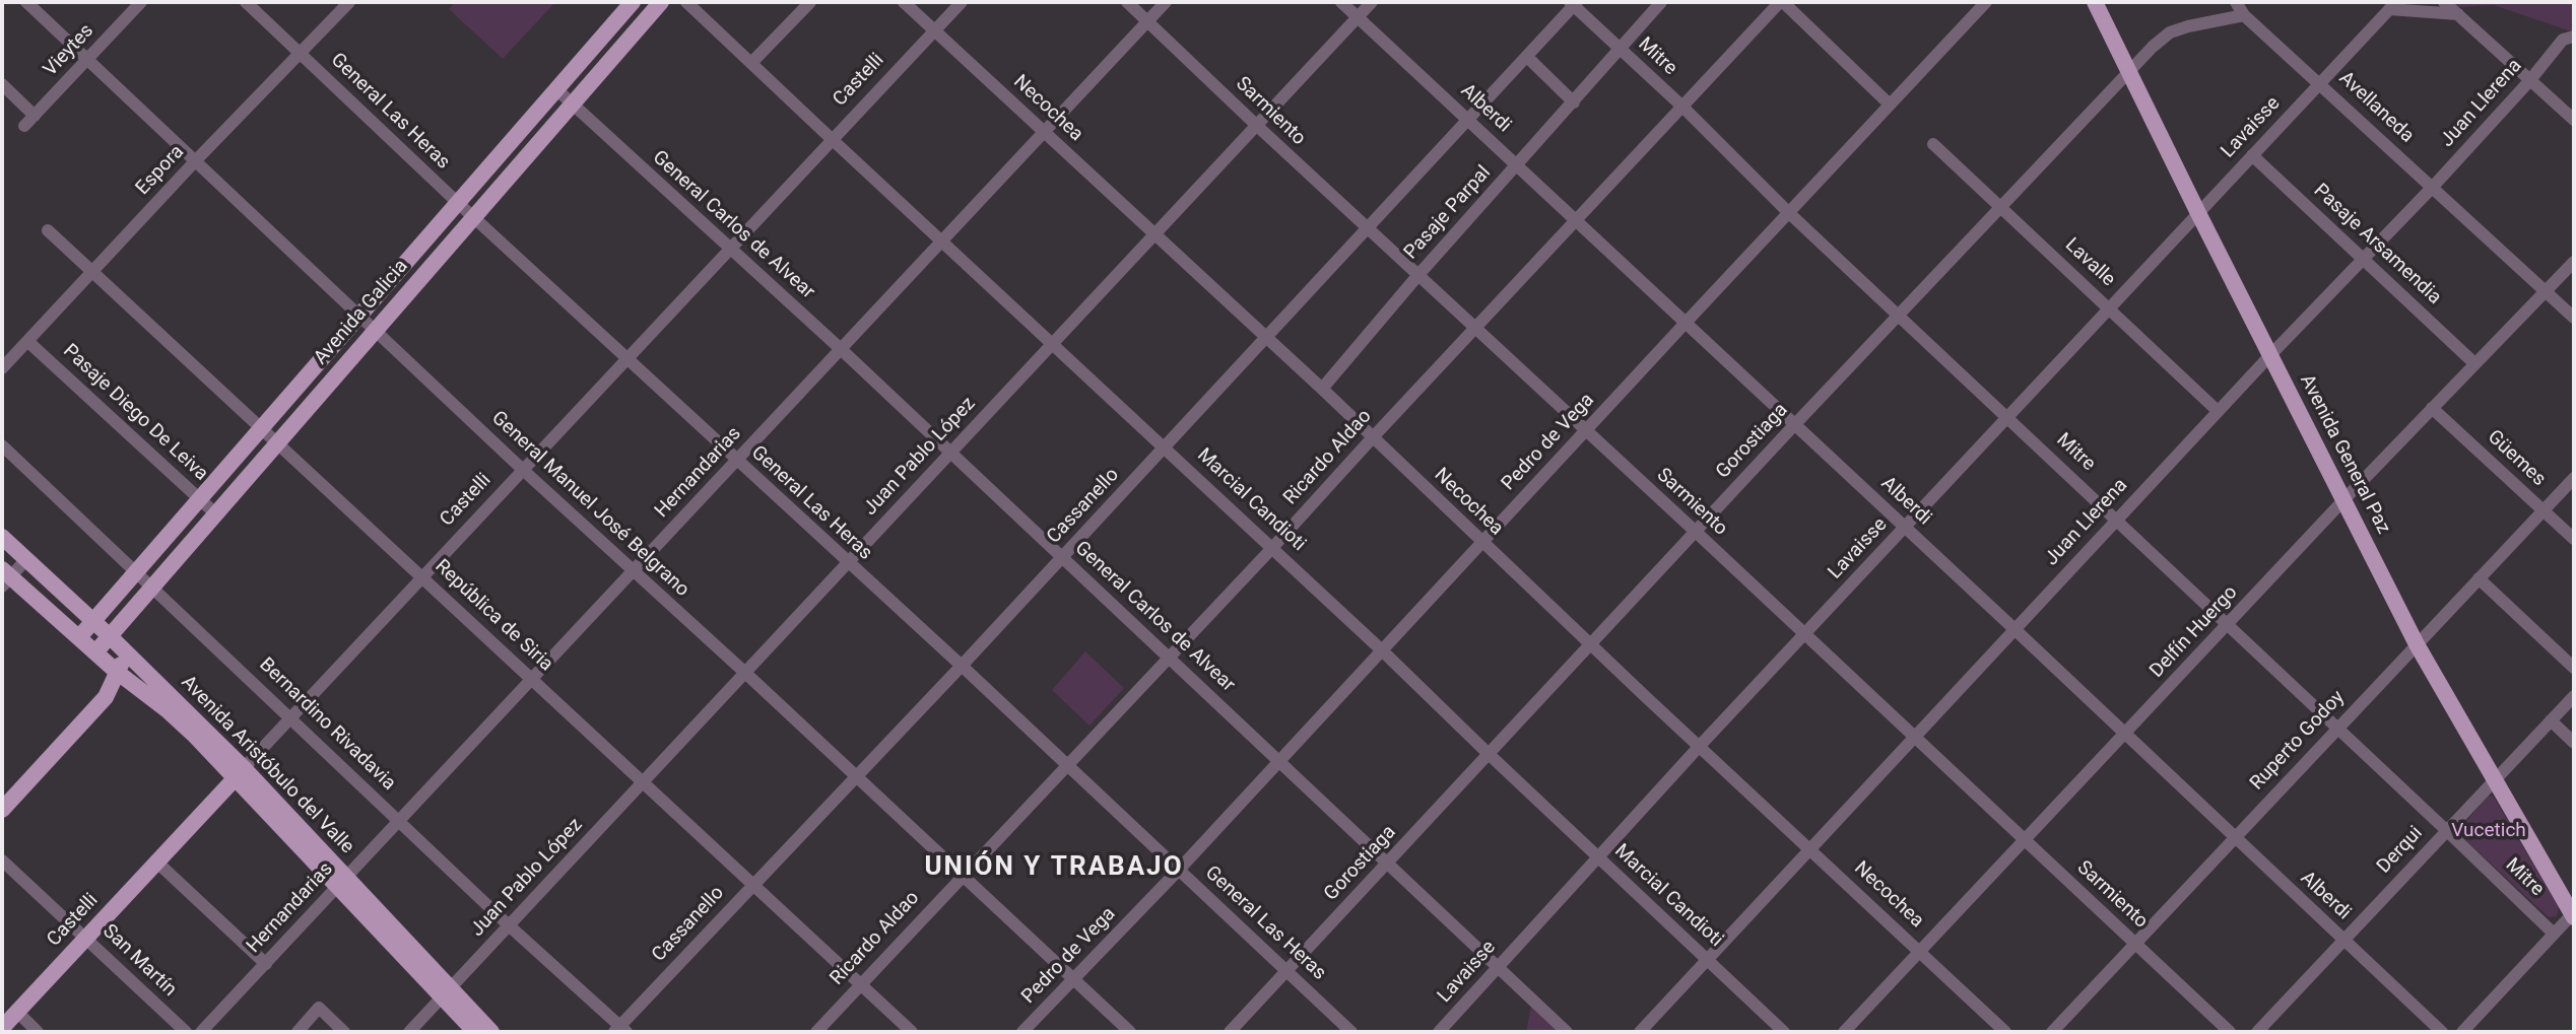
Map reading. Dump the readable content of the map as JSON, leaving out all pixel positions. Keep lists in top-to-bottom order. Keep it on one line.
{"streets":{"main road":["Castelli","Avenida Galicia","Avenida General Paz","Avenida Aristóbulo del Valle"],"street":["Vieytes","Mitre","Juan Llerena","Avellaneda","Necochea","Alberdi","General Las Heras","Sarmiento","Lavaisse","Espora","Pasaje Parpal","General Carlos de Alvear","Pasaje Arsamendia","Lavalle","Pasaje Diego De Leiva","Gorostiaga","Pedro de Vega","Juan Pablo López","Ricardo Aldao","Güemes","Hernandarias","Marcial Candioti","General Manuel José Belgrano","Cassanello","República de Siria","Delfín Huergo","Bernardino Rivadavia","Ruperto Godoy","Derqui","San Martín"]},"crossings":[["Vieytes","General Manuel José Belgrano"],["Mitre","Juan Llerena"],["Mitre","Lavaisse"],["Mitre","Pasaje Parpal"],["Mitre","Gorostiaga"],["Mitre","Pedro de Vega"],["Mitre","Ricardo Aldao"],["Mitre","Cassanello"],["Mitre","Delfín Huergo"],["Mitre","Ruperto Godoy"],["Mitre","Derqui"],["Castelli","Necochea"],["Castelli","General Las Heras"],["Castelli","General Carlos de Alvear"],["Castelli","Marcial Candioti"],["Castelli","General Manuel José Belgrano"],["Castelli","República de Siria"],["Castelli","Bernardino Rivadavia"],["Castelli","Avenida Aristóbulo del Valle"],["Castelli","San Martín"],["Juan Llerena","Avellaneda"],["Juan Llerena","Necochea"],["Juan Llerena","Alberdi"],["Juan Llerena","Sarmiento"],["Juan Llerena","Pasaje Arsamendia"],["Juan Llerena","Lavalle"],["Juan Llerena","Avenida General Paz"],["Juan Llerena","Marcial Candioti"],["Avellaneda","Lavaisse"],["Avellaneda","Gorostiaga"],["Avellaneda","Delfín Huergo"],["Necochea","Lavaisse"],["Necochea","Pasaje Parpal"],["Necochea","Gorostiaga"],["Necochea","Pedro de Vega"],["Necochea","Juan Pablo López"],["Necochea","Ricardo Aldao"],["Necochea","Hernandarias"],["Necochea","Cassanello"],["Necochea","Delfín Huergo"],["Alberdi","Lavaisse"],["Alberdi","Pasaje Parpal"],["Alberdi","Gorostiaga"],["Alberdi","Pedro de Vega"],["Alberdi","Juan Pablo López"],["Alberdi","Ricardo Aldao"],["Alberdi","Cassanello"],["Alberdi","Delfín Huergo"],["Alberdi","Ruperto Godoy"],["Alberdi","Derqui"],["General Las Heras","Espora"],["General Las Heras","Avenida Galicia"],["General Las Heras","Gorostiaga"],["General Las Heras","Pedro de Vega"],["General Las Heras","Juan Pablo López"],["General Las Heras","Ricardo Aldao"],["General Las Heras","Hernandarias"],["General Las Heras","Cassanello"],["Sarmiento","Lavaisse"],["Sarmiento","Pasaje Parpal"],["Sarmiento","Gorostiaga"],["Sarmiento","Pedro de Vega"],["Sarmiento","Juan Pablo López"],["Sarmiento","Ricardo Aldao"],["Sarmiento","Hernandarias"],["Sarmiento","Cassanello"],["Sarmiento","Delfín Huergo"],["Sarmiento","Ruperto Godoy"],["Lavaisse","General Carlos de Alvear"],["Lavaisse","Pasaje Arsamendia"],["Lavaisse","Lavalle"],["Lavaisse","Avenida General Paz"],["Lavaisse","Marcial Candioti"],["Espora","Pasaje Diego De Leiva"],["Espora","General Manuel José Belgrano"],["Espora","República de Siria"],["General Carlos de Alvear","Avenida Galicia"],["General Carlos de Alvear","Gorostiaga"],["General Carlos de Alvear","Pedro de Vega"],["General Carlos de Alvear","Juan Pablo López"],["General Carlos de Alvear","Ricardo Aldao"],["General Carlos de Alvear","Hernandarias"],["General Carlos de Alvear","Cassanello"],["Pasaje Arsamendia","Delfín Huergo"],["Lavalle","Gorostiaga"],["Avenida Galicia","Pasaje Diego De Leiva"],["Avenida Galicia","General Manuel José Belgrano"],["Avenida Galicia","República de Siria"],["Avenida Galicia","Bernardino Rivadavia"],["Avenida Galicia","Avenida Aristóbulo del Valle"],["Gorostiaga","Avenida General Paz"],["Gorostiaga","Marcial Candioti"],["Pedro de Vega","Marcial Candioti"],["Pedro de Vega","General Manuel José Belgrano"],["Avenida General Paz","Delfín Huergo"],["Avenida General Paz","Ruperto Godoy"],["Avenida General Paz","Derqui"],["Juan Pablo López","Marcial Candioti"],["Juan Pablo López","General Manuel José Belgrano"],["Juan Pablo López","República de Siria"],["Juan Pablo López","Bernardino Rivadavia"],["Juan Pablo López","Avenida Aristóbulo del Valle"],["Ricardo Aldao","Marcial Candioti"],["Ricardo Aldao","General Manuel José Belgrano"],["Ricardo Aldao","República de Siria"],["Güemes","Delfín Huergo"],["Güemes","Ruperto Godoy"],["Hernandarias","Marcial Candioti"],["Hernandarias","General Manuel José Belgrano"],["Hernandarias","República de Siria"],["Hernandarias","Bernardino Rivadavia"],["Hernandarias","Avenida Aristóbulo del Valle"],["Marcial Candioti","Cassanello"],["General Manuel José Belgrano","Cassanello"],["Cassanello","República de Siria"],["Cassanello","Bernardino Rivadavia"]],"districts":["UNIÓN Y TRABAJO"],"parks":["Vucetich"]}
